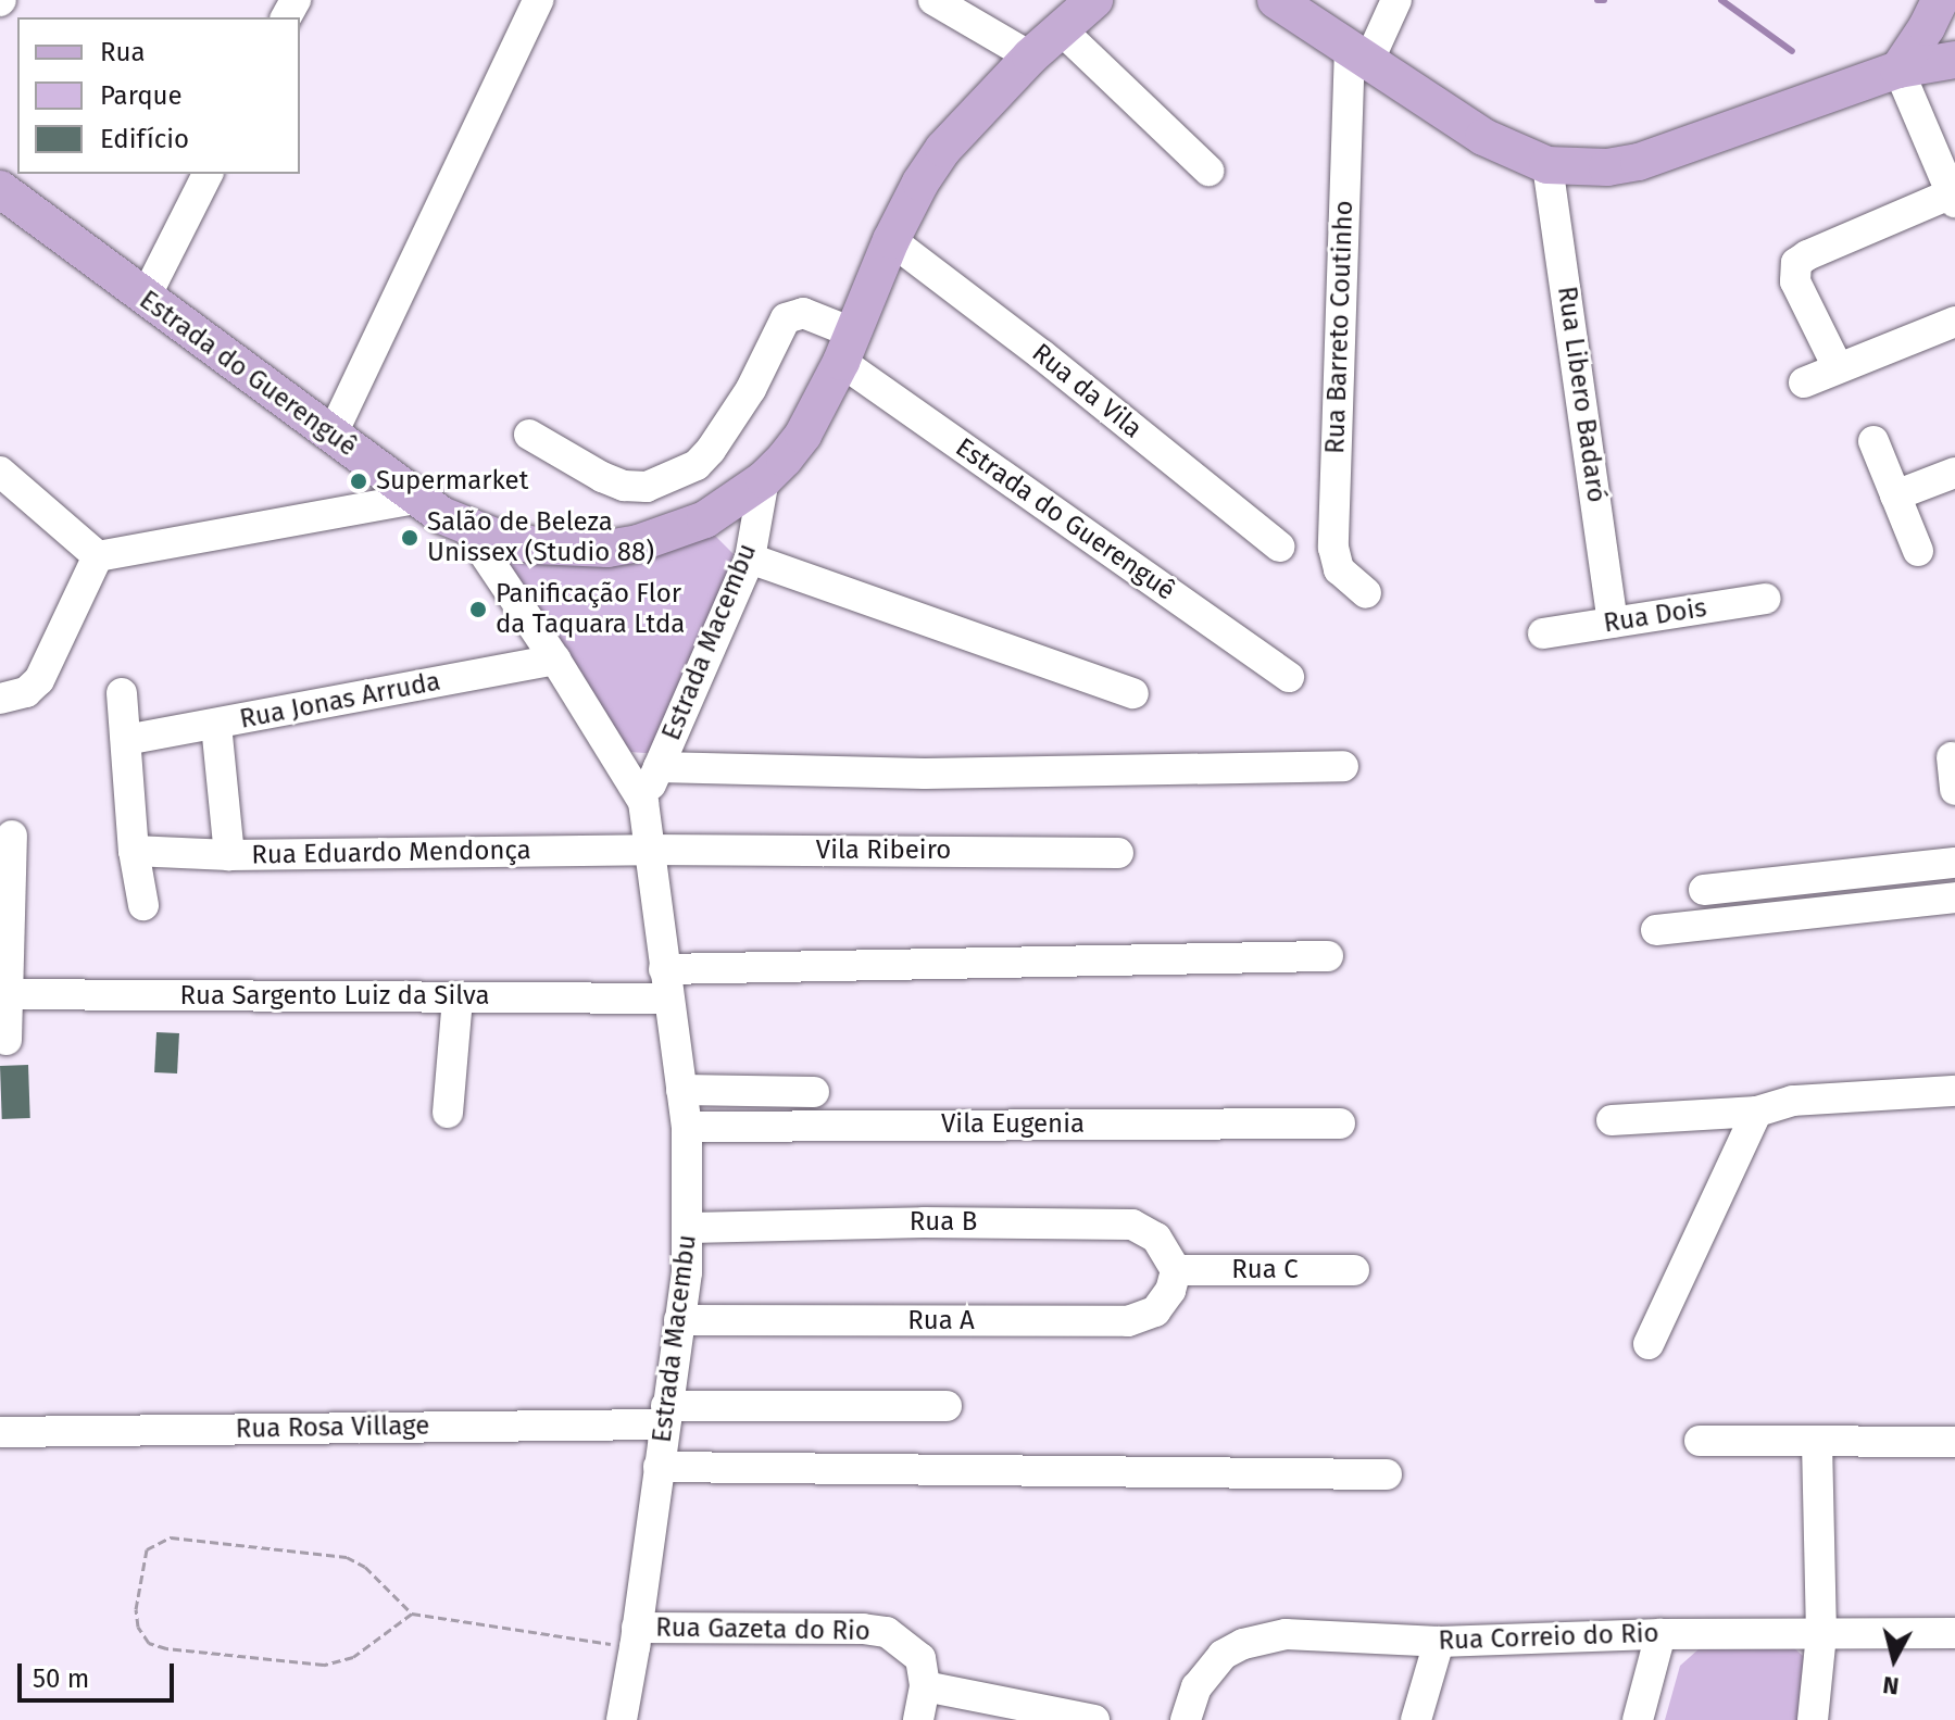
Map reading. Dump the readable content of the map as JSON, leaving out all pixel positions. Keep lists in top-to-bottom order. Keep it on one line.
{"streets":{"main road":["Estrada do Guerenguê"],"street":["Rua Barreto Coutinho","Rua da Vila","Rua Libero Badaró","Rua Dois","Estrada Macembu","Rua Jonas Arruda","Vila Ribeiro","Rua Eduardo Mendonça","Rua Sargento Luiz da Silva","Vila Eugenia","Rua B","Rua C","Rua A","Rua Rosa Village","Rua Gazeta do Rio","Rua Correio do Rio"]},"crossings":[["Estrada do Guerenguê","Rua da Vila"],["Estrada do Guerenguê","Estrada Macembu"],["Rua Libero Badaró","Rua Dois"],["Estrada Macembu","Rua Jonas Arruda"],["Estrada Macembu","Vila Ribeiro"],["Estrada Macembu","Rua Eduardo Mendonça"],["Estrada Macembu","Rua Sargento Luiz da Silva"],["Estrada Macembu","Vila Eugenia"],["Estrada Macembu","Rua B"],["Estrada Macembu","Rua A"],["Estrada Macembu","Rua Rosa Village"],["Estrada Macembu","Rua Gazeta do Rio"],["Vila Ribeiro","Rua Eduardo Mendonça"],["Rua B","Rua C"],["Rua B","Rua A"],["Rua C","Rua A"]],"places":["Supermarket","Salão de Beleza Unissex (Studio 88)","Panificação Flor da Taquara Ltda"],"legend":["Rua","Parque","Edifício"],"scale_bar":"50 m","north":"bottom"}
